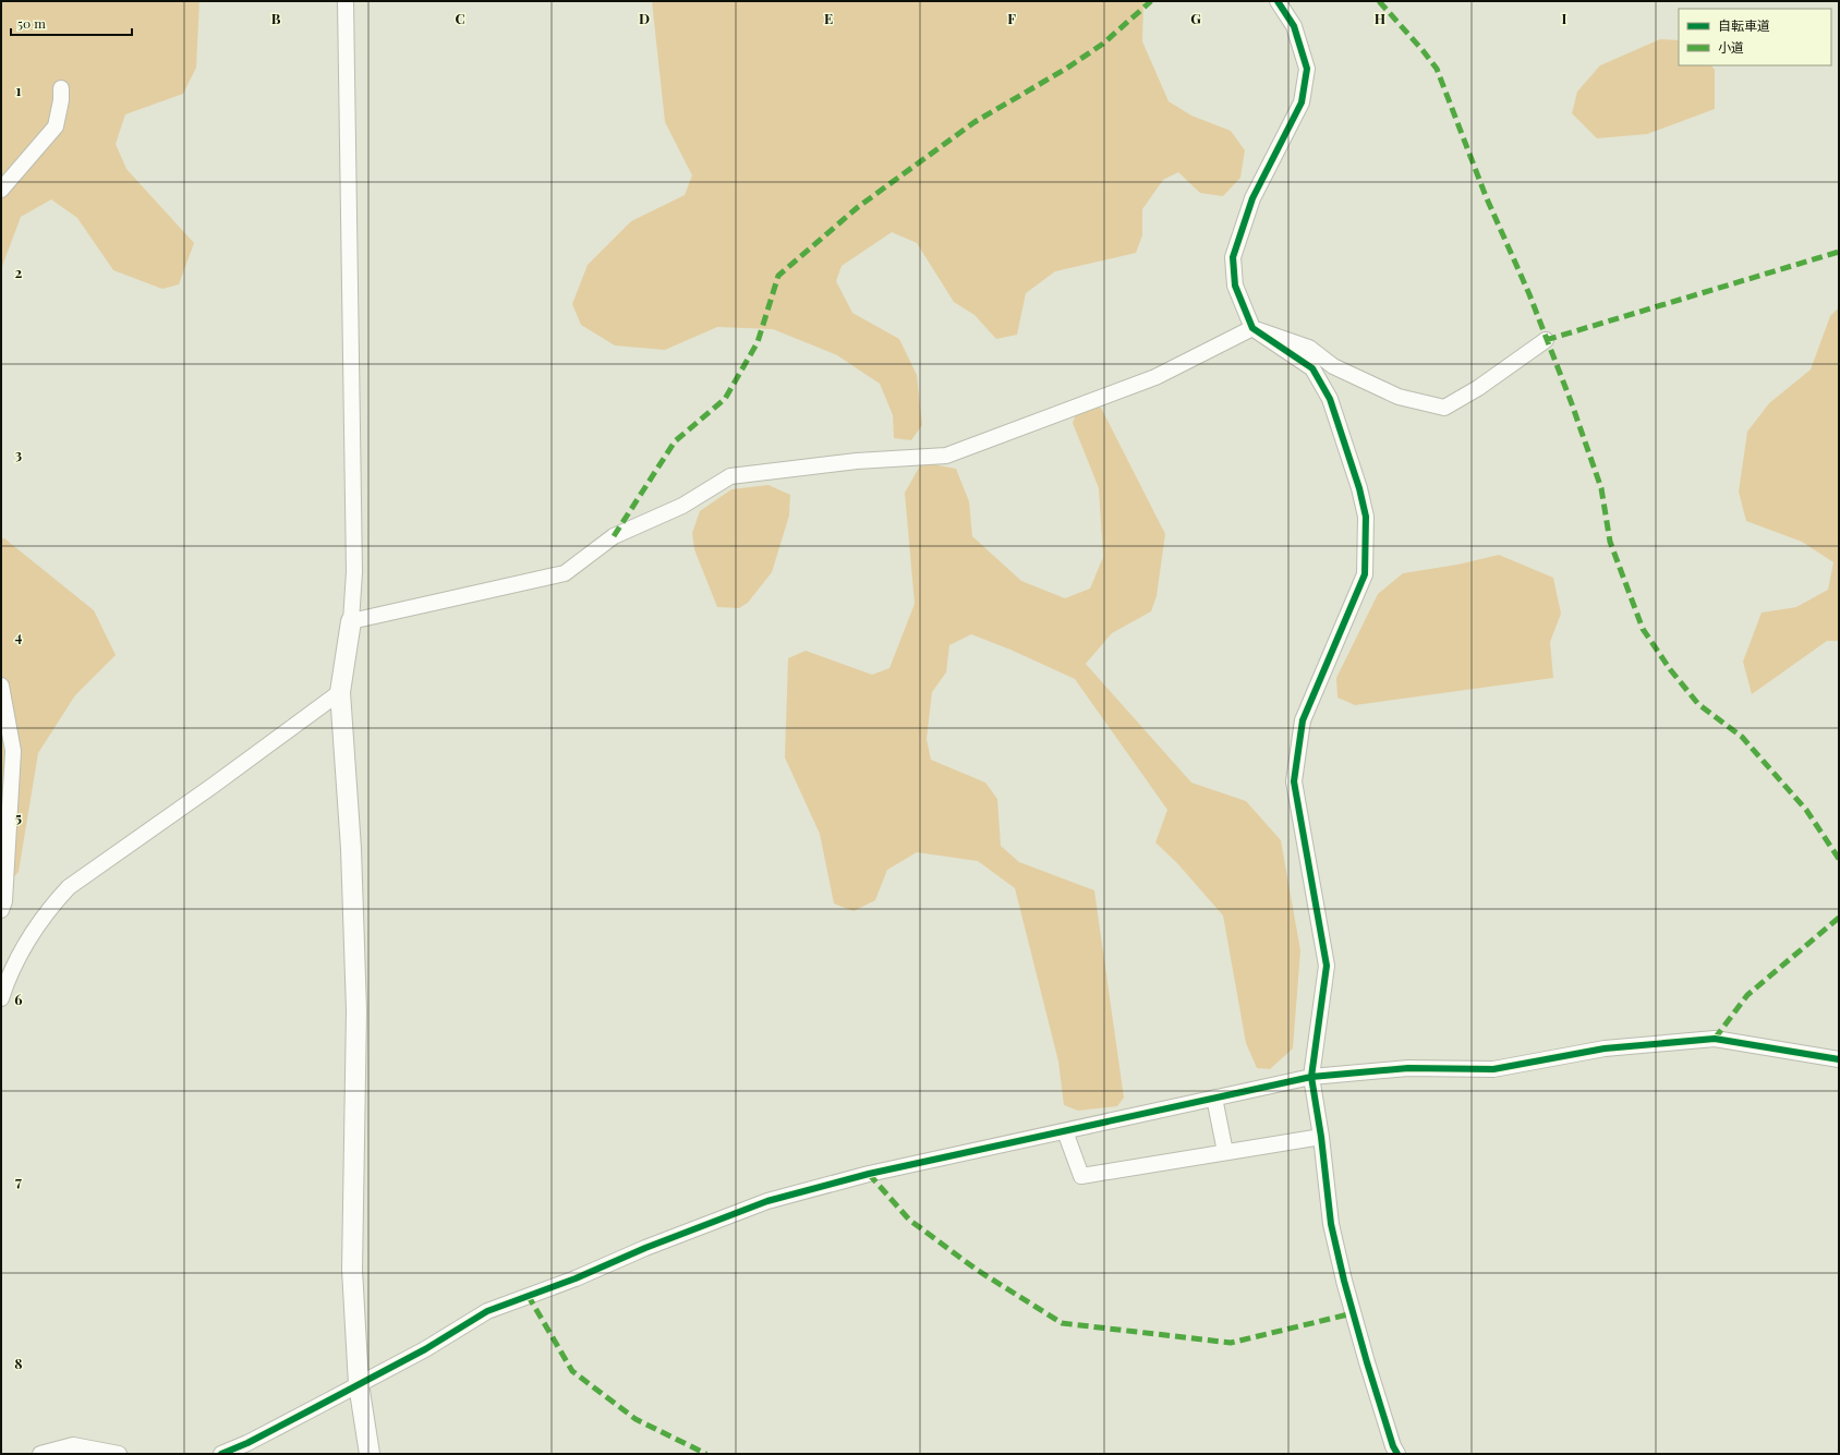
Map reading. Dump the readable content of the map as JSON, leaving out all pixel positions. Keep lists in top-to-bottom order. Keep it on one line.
{"legend":["自転車道","小道"],"scale_bar":"50 m","grid":{"columns":["B","C","D","E","F","G","H","I"],"rows":["1","2","3","4","5","6","7","8"]}}
